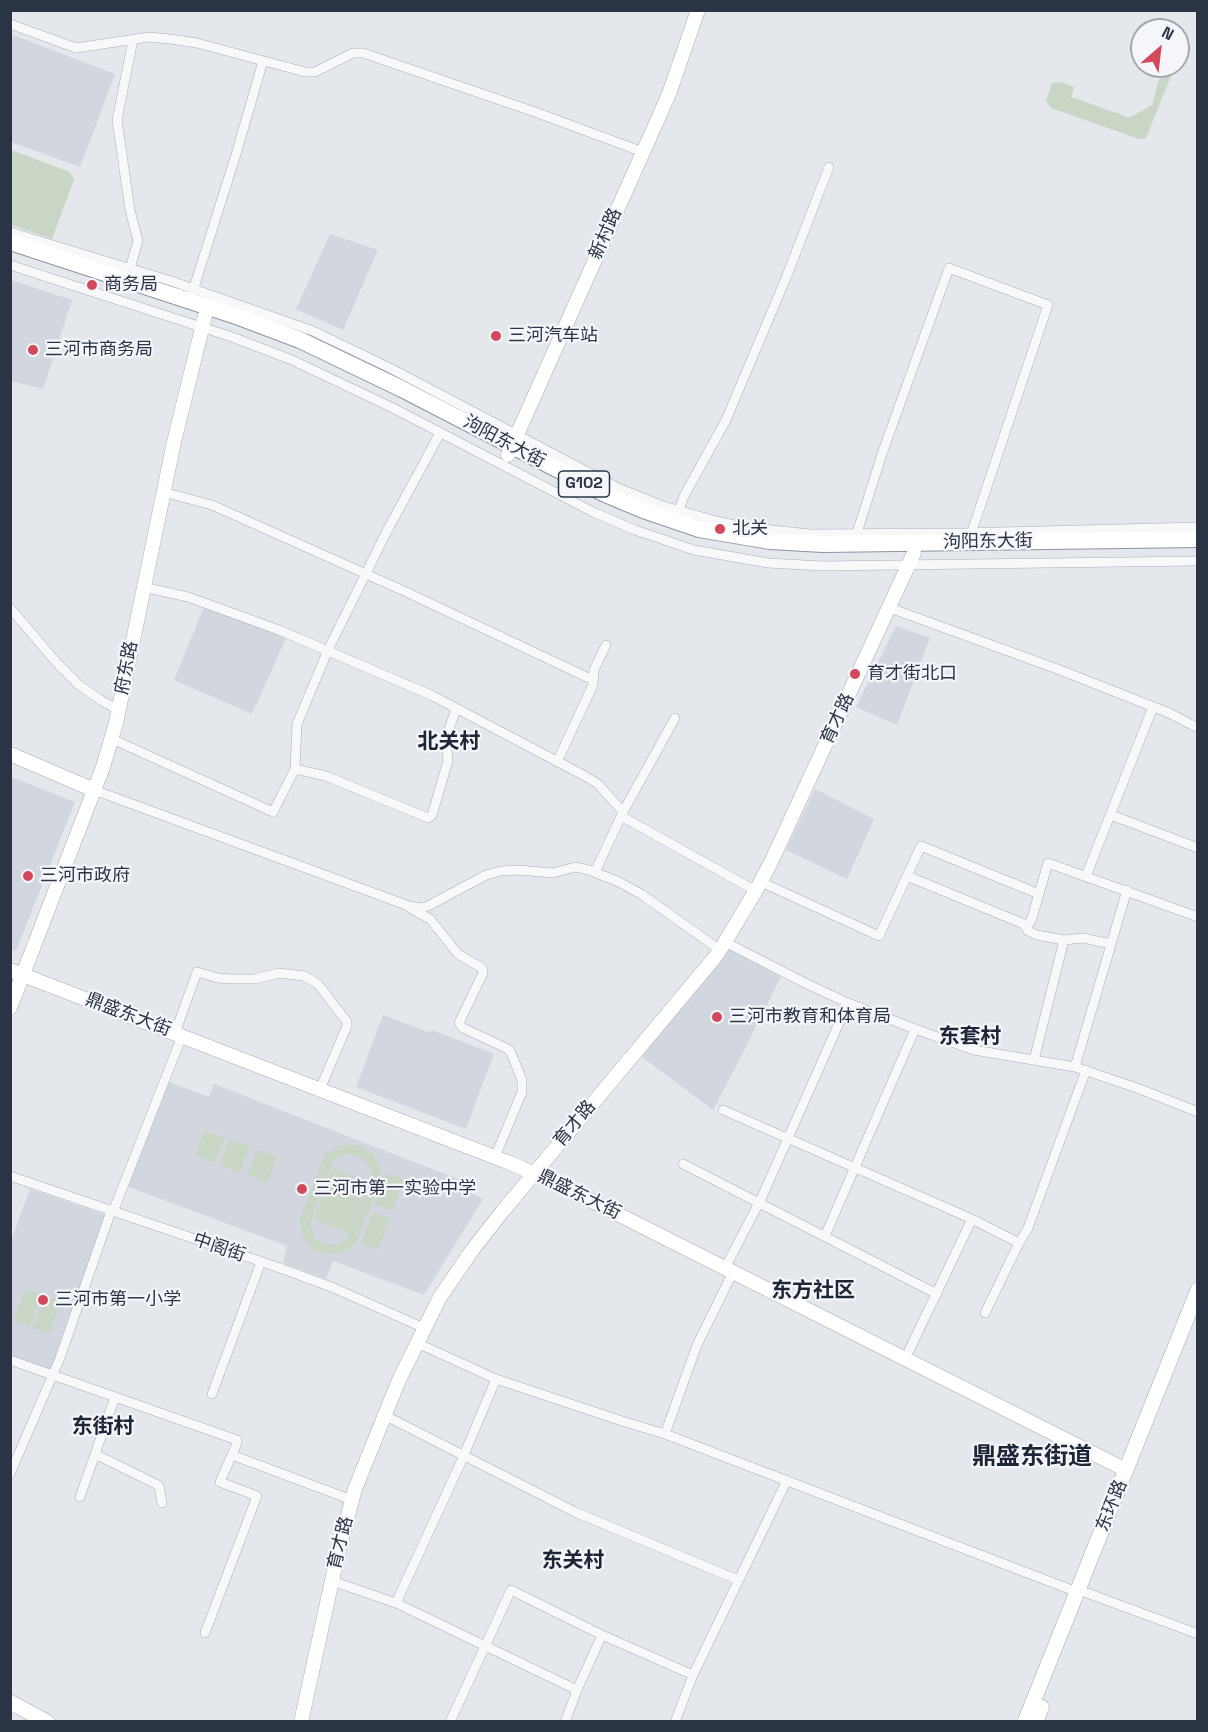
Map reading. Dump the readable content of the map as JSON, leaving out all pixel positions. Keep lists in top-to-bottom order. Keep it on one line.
{"streets":{"highway":["泃阳东大街","G102"],"main road":["新村路","府东路","育才路","鼎盛东大街","东环路"],"street":["中阁街"]},"crossings":[["新村路","泃阳东大街"],["泃阳东大街","府东路"],["泃阳东大街","育才路"],["府东路","鼎盛东大街"],["育才路","鼎盛东大街"],["育才路","中阁街"],["鼎盛东大街","东环路"]],"districts":["北关村","东套村","东方社区","东街村","鼎盛东街道","东关村"],"places":["商务局","三河汽车站","三河市商务局","北关","育才街北口","三河市政府","三河市教育和体育局","三河市第一实验中学","三河市第一小学"],"north":"top right"}
